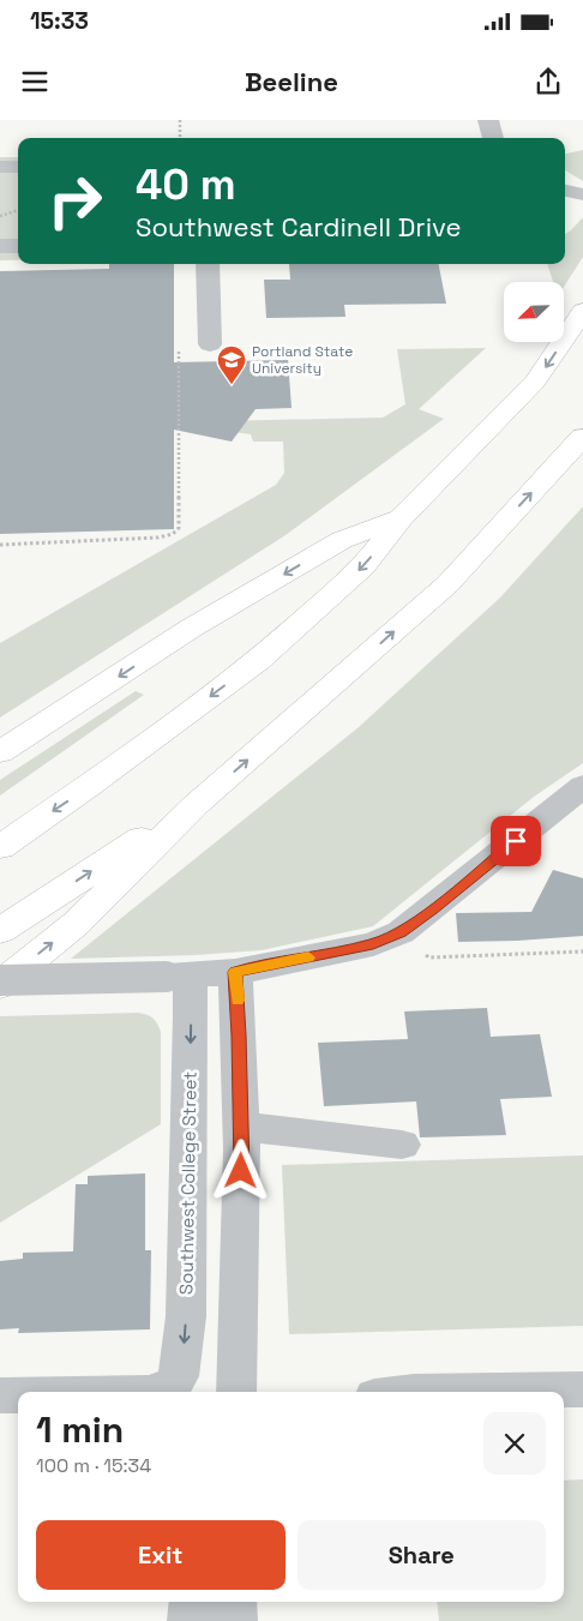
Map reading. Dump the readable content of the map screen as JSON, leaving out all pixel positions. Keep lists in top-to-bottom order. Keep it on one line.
{"streets":{"street":["Southwest College Street"]},"places":{"school or university":["Portland State University"]},"north":"bottom left","page":{"status":"15:33","header":"Beeline","turn":["40 m","Southwest Cardinell Drive"],"heading":["1 min","100 m · 15:34"],"buttons":["Exit","Share"]}}
